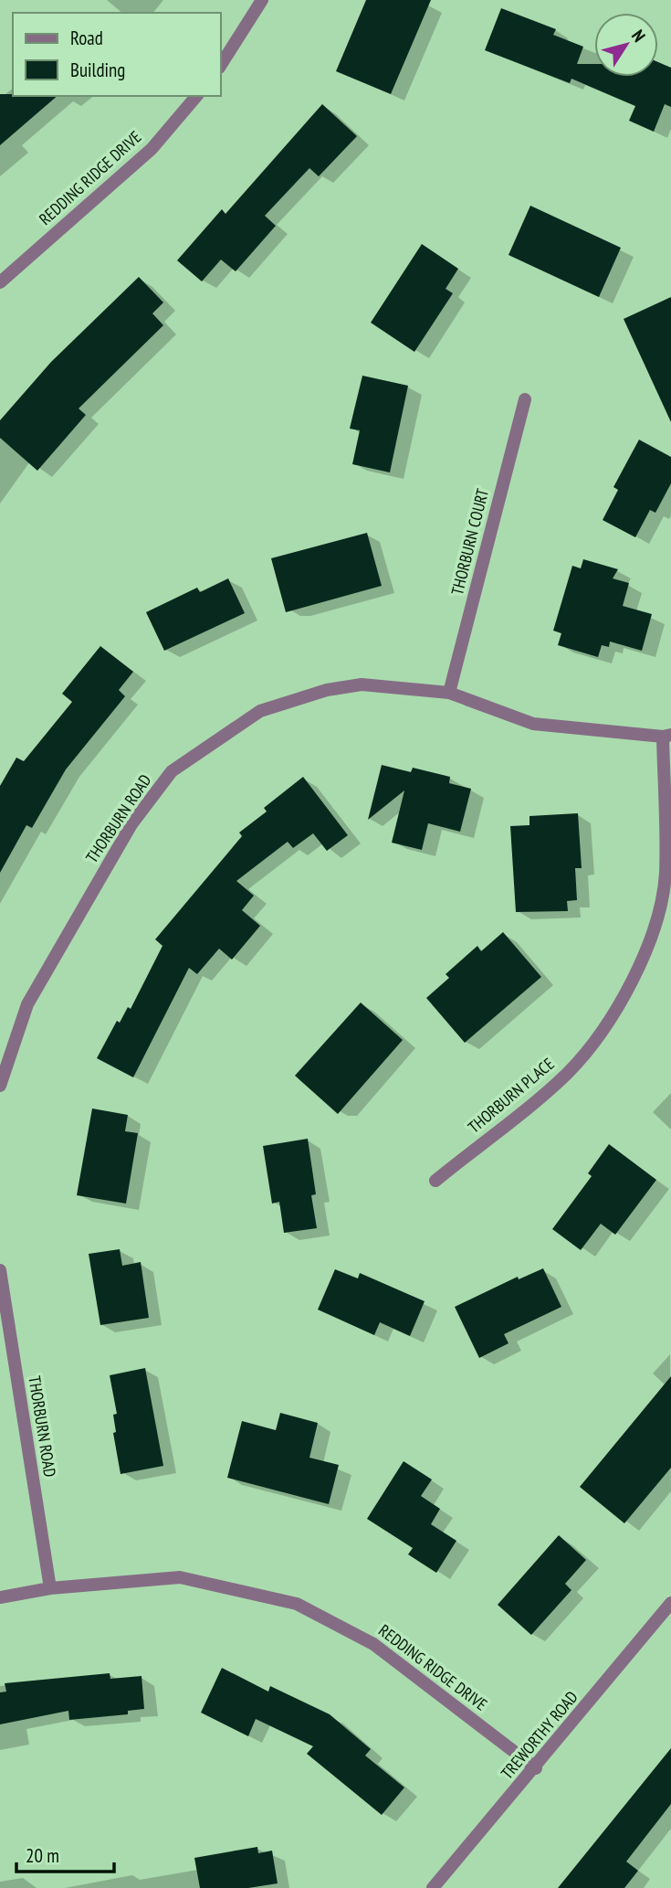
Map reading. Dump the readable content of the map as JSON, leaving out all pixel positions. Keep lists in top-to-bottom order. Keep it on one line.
{"streets":{"street":["REDDING RIDGE DRIVE","THORBURN COURT","THORBURN ROAD","THORBURN PLACE","TREWORTHY ROAD"]},"crossings":[["REDDING RIDGE DRIVE","THORBURN ROAD"],["REDDING RIDGE DRIVE","TREWORTHY ROAD"],["THORBURN COURT","THORBURN ROAD"],["THORBURN ROAD","THORBURN PLACE"]],"legend":["Road","Building"],"scale_bar":"20 m","north":"top right"}
